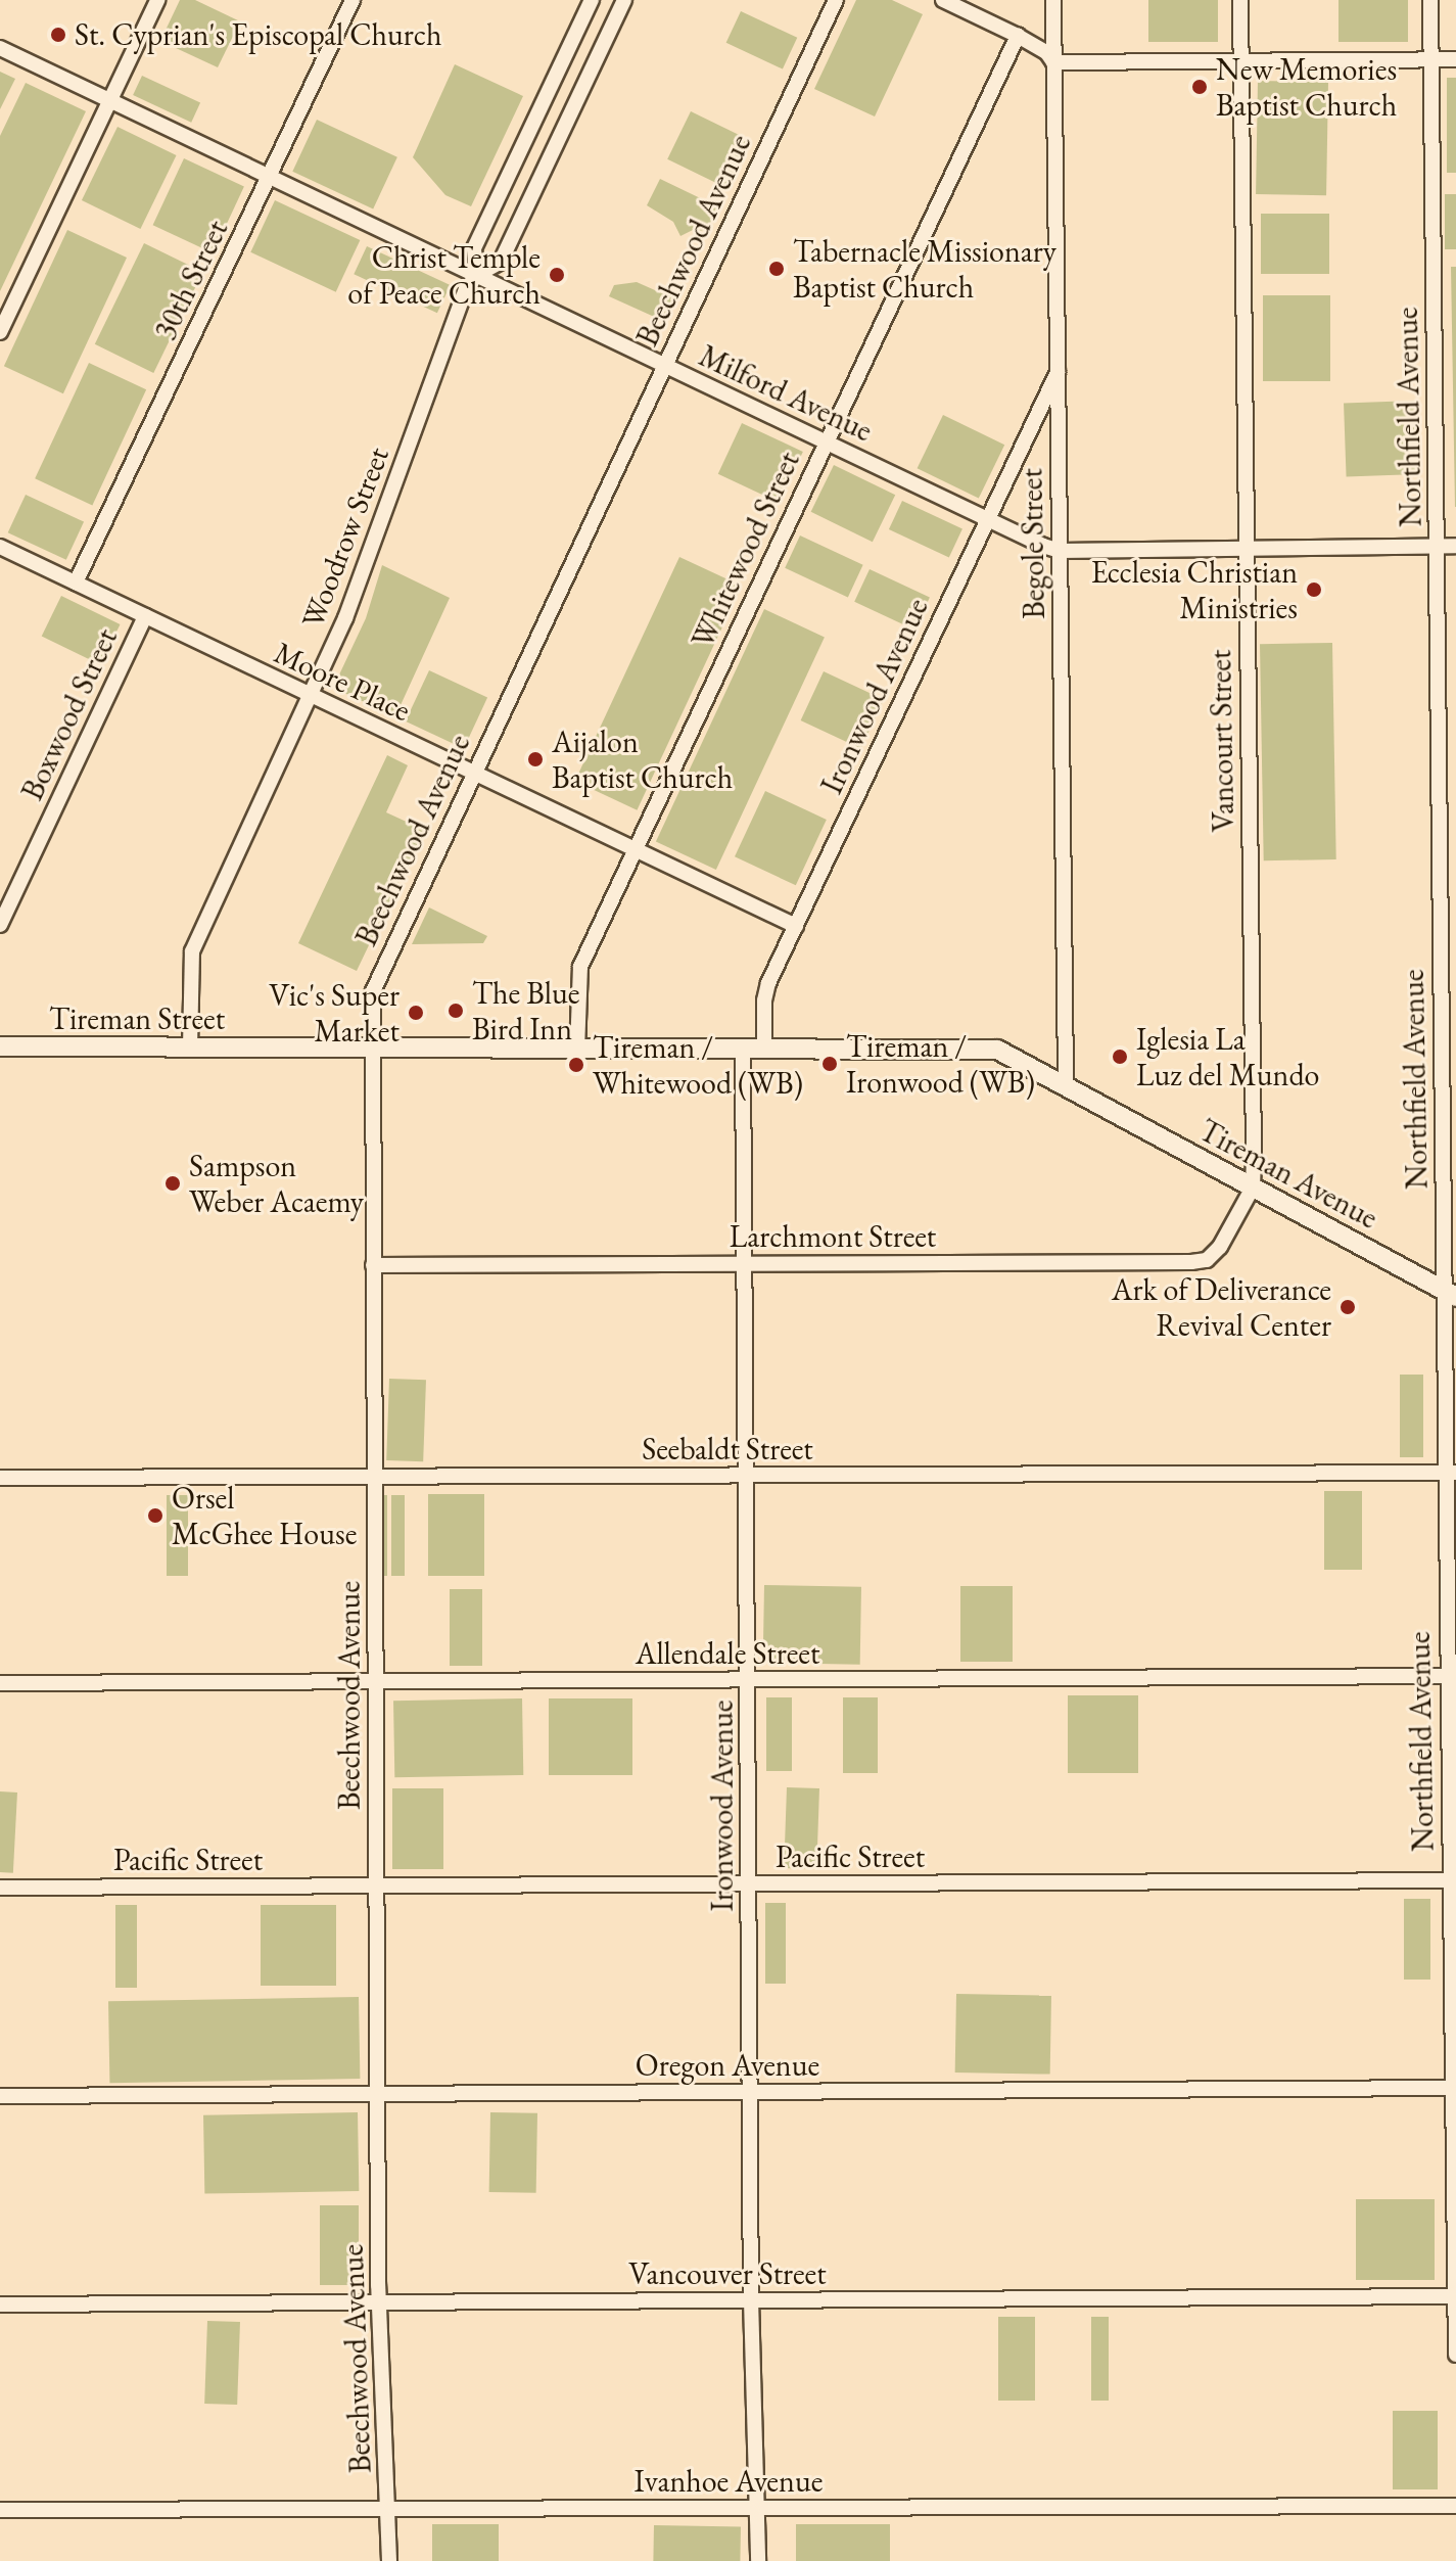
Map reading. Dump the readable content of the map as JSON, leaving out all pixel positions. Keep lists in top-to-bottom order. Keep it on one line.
{"streets":{"street":["Beechwood Avenue","30th Street","Milford Avenue","Northfield Avenue","Woodrow Street","Begole Street","Whitewood Street","Moore Place","Ironwood Avenue","Boxwood Street","Vancourt Street","Tireman Street","Tireman Avenue","Larchmont Street","Seebaldt Street","Allendale Street","Pacific Street","Oregon Avenue","Vancouver Street","Ivanhoe Avenue"]},"crossings":[["Beechwood Avenue","Milford Avenue"],["Beechwood Avenue","Moore Place"],["Beechwood Avenue","Tireman Street"],["Beechwood Avenue","Larchmont Street"],["Beechwood Avenue","Seebaldt Street"],["Beechwood Avenue","Allendale Street"],["Beechwood Avenue","Pacific Street"],["Beechwood Avenue","Oregon Avenue"],["Beechwood Avenue","Vancouver Street"],["Beechwood Avenue","Ivanhoe Avenue"],["30th Street","Milford Avenue"],["30th Street","Moore Place"],["Milford Avenue","Northfield Avenue"],["Milford Avenue","Woodrow Street"],["Milford Avenue","Begole Street"],["Milford Avenue","Whitewood Street"],["Milford Avenue","Ironwood Avenue"],["Milford Avenue","Vancourt Street"],["Northfield Avenue","Tireman Avenue"],["Northfield Avenue","Seebaldt Street"],["Northfield Avenue","Allendale Street"],["Northfield Avenue","Pacific Street"],["Northfield Avenue","Oregon Avenue"],["Northfield Avenue","Vancouver Street"],["Woodrow Street","Moore Place"],["Woodrow Street","Tireman Street"],["Begole Street","Ironwood Avenue"],["Begole Street","Tireman Avenue"],["Whitewood Street","Moore Place"],["Whitewood Street","Tireman Street"],["Moore Place","Ironwood Avenue"],["Moore Place","Boxwood Street"],["Ironwood Avenue","Tireman Street"],["Ironwood Avenue","Tireman Avenue"],["Ironwood Avenue","Larchmont Street"],["Ironwood Avenue","Seebaldt Street"],["Ironwood Avenue","Allendale Street"],["Ironwood Avenue","Pacific Street"],["Ironwood Avenue","Oregon Avenue"],["Ironwood Avenue","Vancouver Street"],["Ironwood Avenue","Ivanhoe Avenue"],["Vancourt Street","Tireman Avenue"],["Vancourt Street","Larchmont Street"],["Tireman Street","Tireman Avenue"],["Tireman Avenue","Larchmont Street"]],"places":["St. Cyprian's Episcopal Church","New Memories Baptist Church","Tabernacle Missionary Baptist Church","Christ Temple of Peace Church","Ecclesia Christian Ministries","Aijalon Baptist Church","The Blue Bird Inn","Vic's Super Market","Iglesia La Luz del Mundo","Tireman / Ironwood (WB)","Tireman / Whitewood (WB)","Sampson Weber Acaemy","Ark of Deliverance Revival Center","Orsel McGhee House"]}
